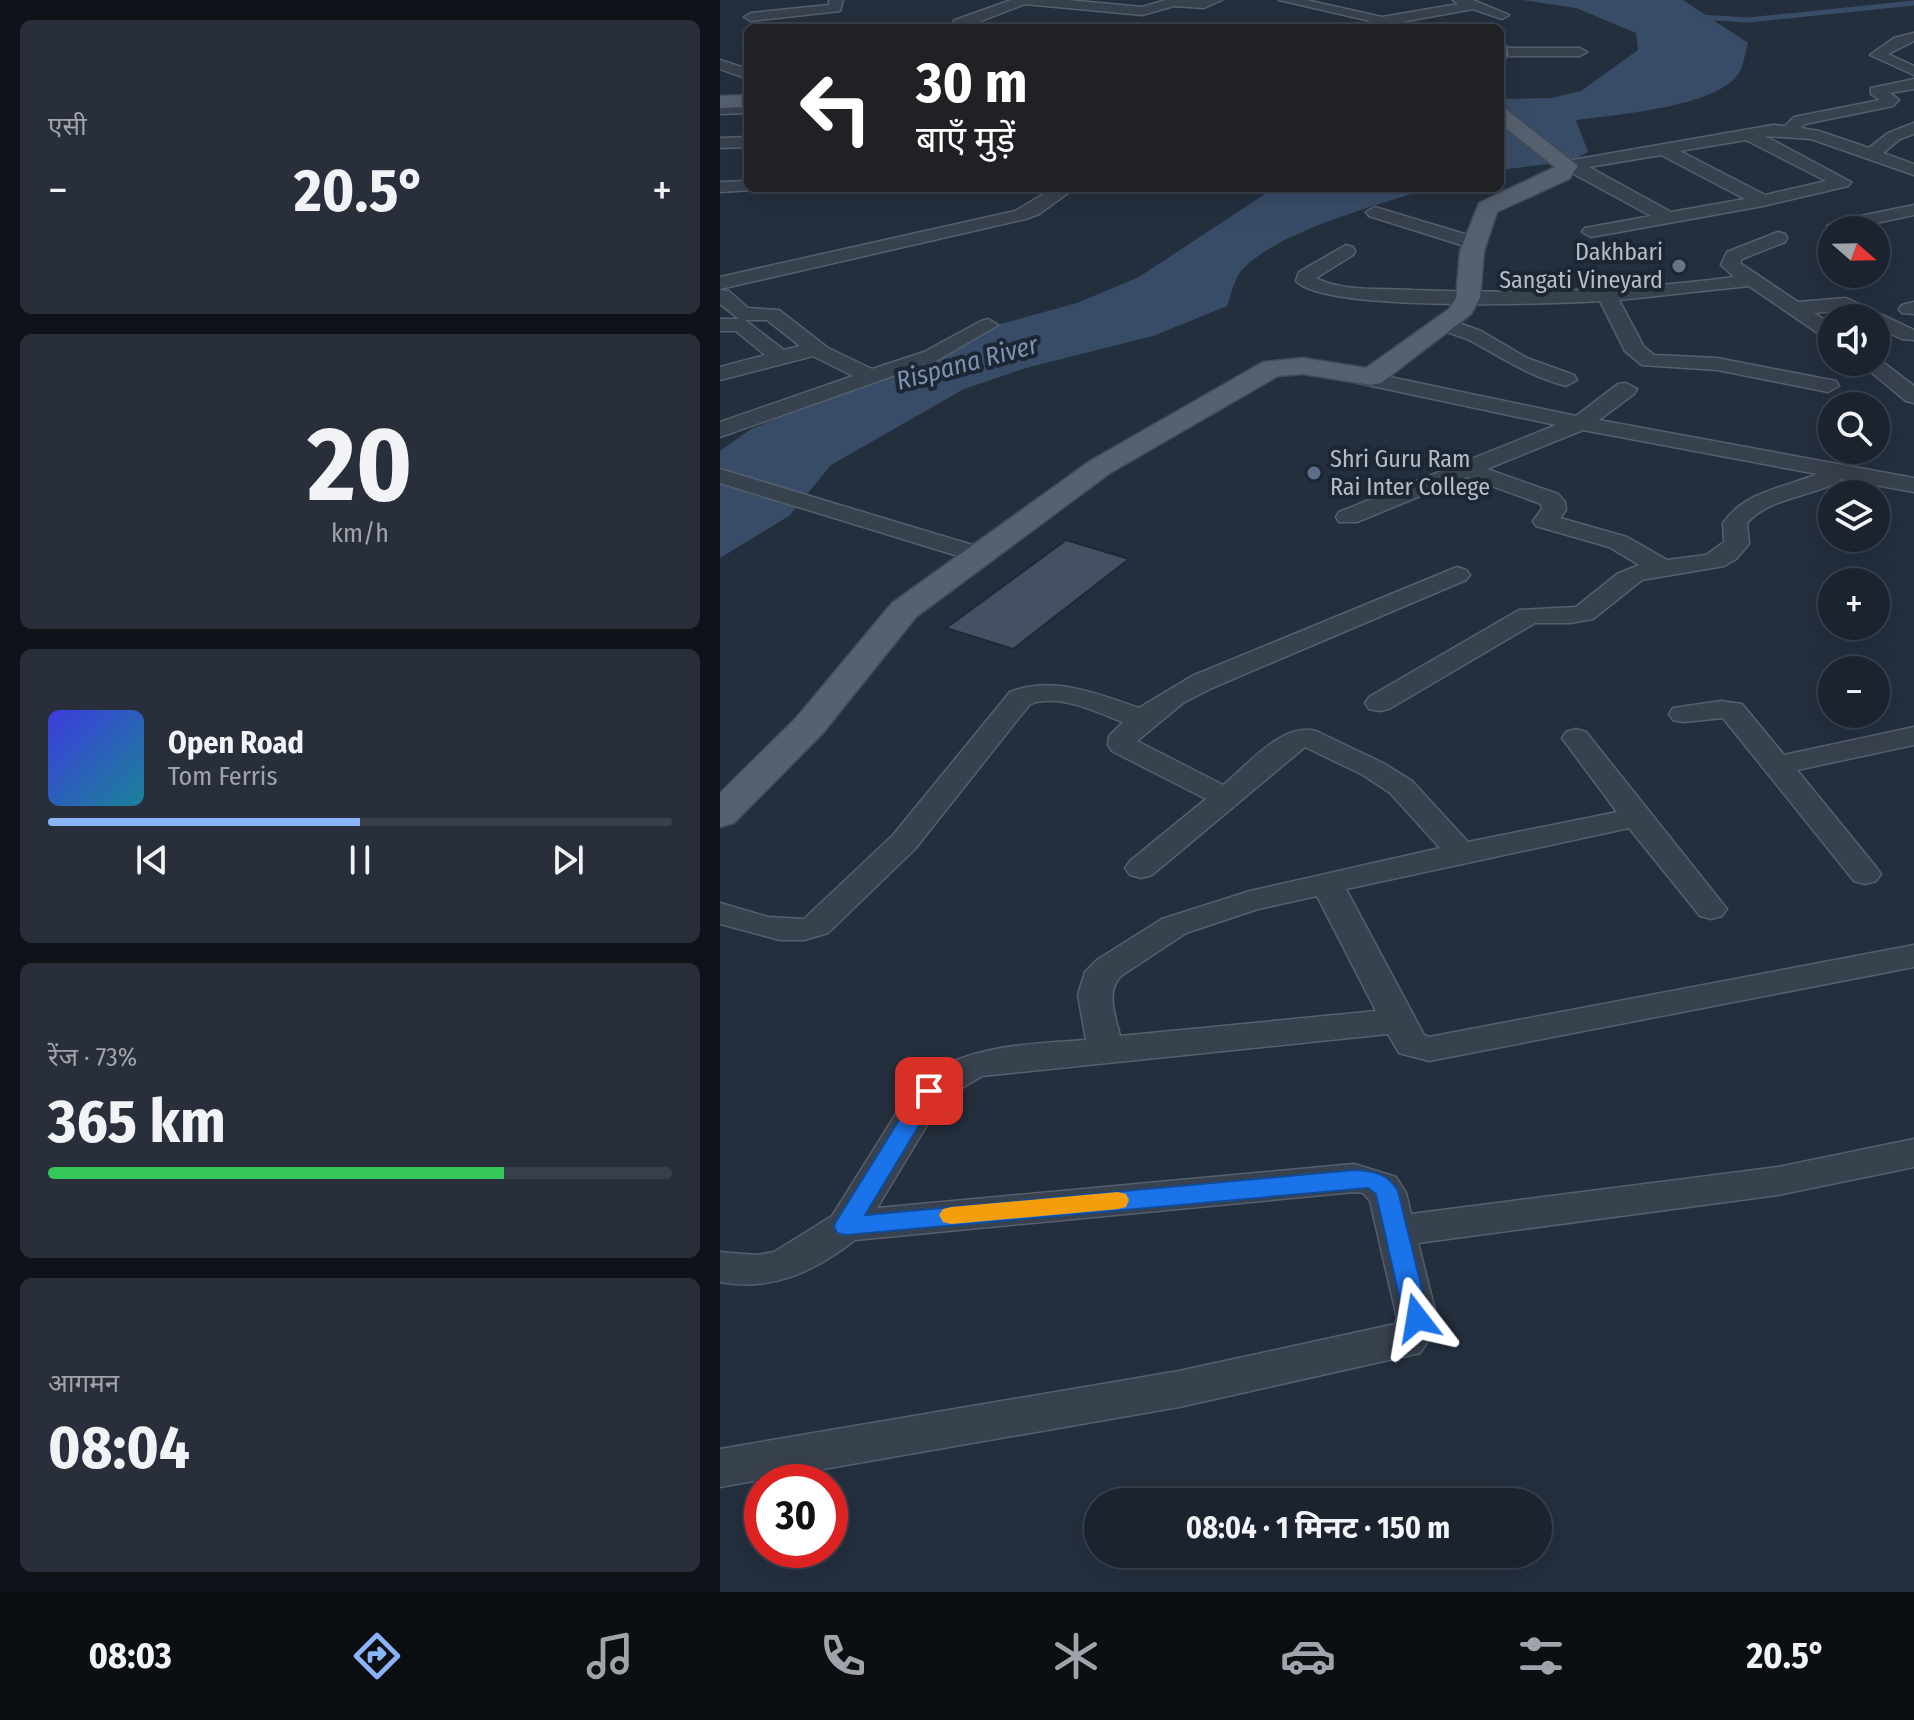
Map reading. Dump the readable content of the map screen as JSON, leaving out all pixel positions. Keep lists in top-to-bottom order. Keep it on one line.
{"water":["Rispana River"],"places":["Dakhbari Sangati Vineyard","Shri Guru Ram Rai Inter College"],"north":"right","page":{"tile":["एसी",["20","km/h"],["रेंज · 73%","365 km"],["आगमन","08:04"]],"turn":["30 m","बाएँ मुड़ें"],"heat":["−","20.5°","+"],"map_buttons":["+","−"],"song":["Open Road","Tom Ferris"],"limit":"30","trip":"08:04 · 1 मिनट · 150 m","tabs":["08:03","20.5°"]}}
